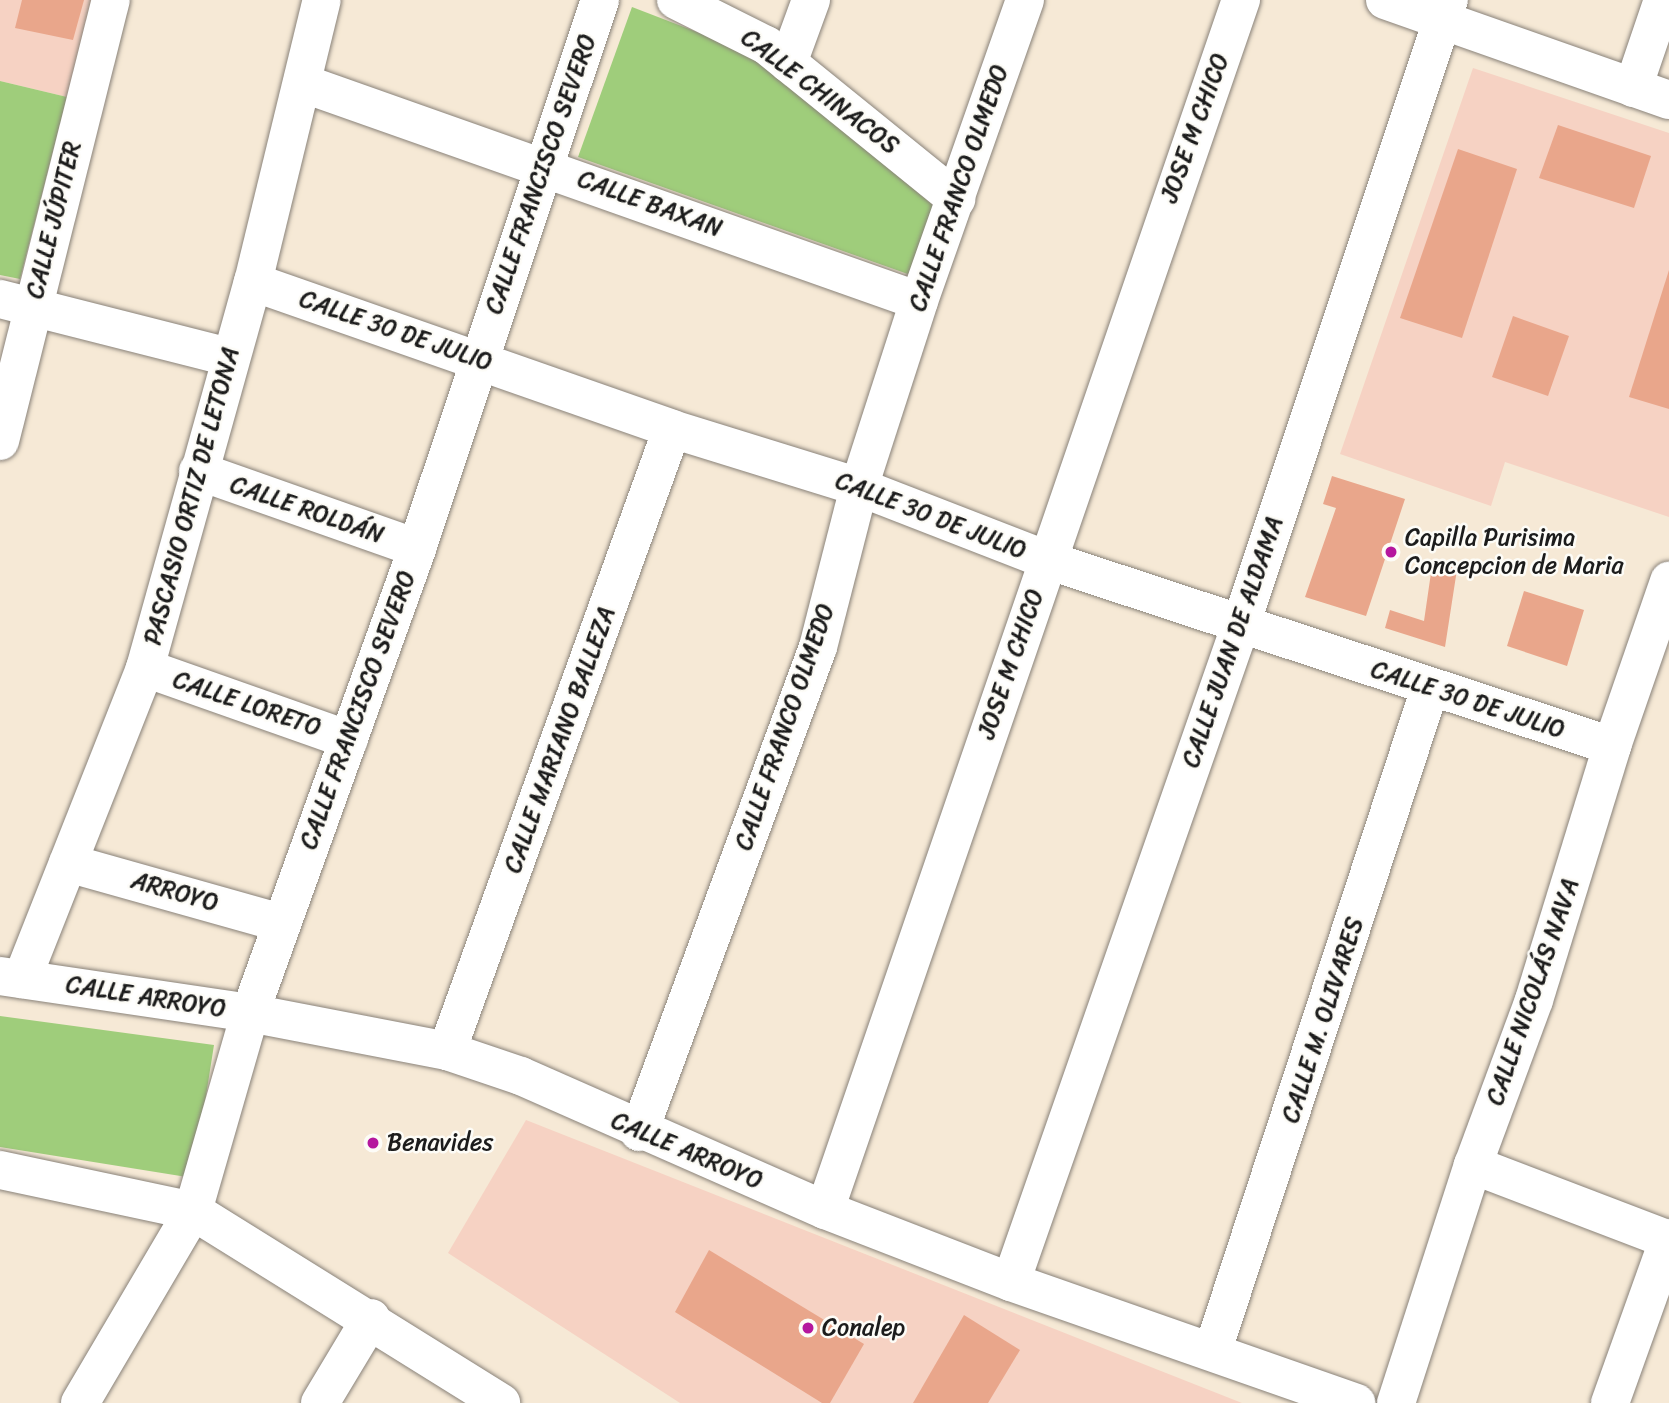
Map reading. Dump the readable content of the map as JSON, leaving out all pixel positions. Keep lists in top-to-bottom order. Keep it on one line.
{"streets":{"street":["CALLE CHINACOS","JOSE M CHICO","CALLE FRANCISCO SEVERO","CALLE FRANCO OLMEDO","CALLE BAXAN","CALLE JÚPITER","CALLE 30 DE JULIO","PASCASIO ORTIZ DE LETONA","CALLE ROLDÁN","CALLE JUAN DE ALDAMA","CALLE LORETO","CALLE MARIANO BALLEZA","ARROYO","CALLE NICOLÁS NAVA","CALLE ARROYO","CALLE M. OLIVARES"]},"crossings":[["CALLE CHINACOS","CALLE FRANCO OLMEDO"],["JOSE M CHICO","CALLE 30 DE JULIO"],["JOSE M CHICO","CALLE ARROYO"],["CALLE FRANCISCO SEVERO","CALLE BAXAN"],["CALLE FRANCISCO SEVERO","CALLE 30 DE JULIO"],["CALLE FRANCISCO SEVERO","CALLE ROLDÁN"],["CALLE FRANCISCO SEVERO","CALLE LORETO"],["CALLE FRANCISCO SEVERO","ARROYO"],["CALLE FRANCISCO SEVERO","CALLE ARROYO"],["CALLE FRANCO OLMEDO","CALLE BAXAN"],["CALLE FRANCO OLMEDO","CALLE 30 DE JULIO"],["CALLE FRANCO OLMEDO","CALLE ARROYO"],["CALLE BAXAN","PASCASIO ORTIZ DE LETONA"],["CALLE 30 DE JULIO","PASCASIO ORTIZ DE LETONA"],["CALLE 30 DE JULIO","CALLE JUAN DE ALDAMA"],["CALLE 30 DE JULIO","CALLE MARIANO BALLEZA"],["CALLE 30 DE JULIO","CALLE NICOLÁS NAVA"],["CALLE 30 DE JULIO","CALLE M. OLIVARES"],["PASCASIO ORTIZ DE LETONA","CALLE ROLDÁN"],["PASCASIO ORTIZ DE LETONA","CALLE LORETO"],["PASCASIO ORTIZ DE LETONA","ARROYO"],["PASCASIO ORTIZ DE LETONA","CALLE ARROYO"],["CALLE JUAN DE ALDAMA","CALLE ARROYO"],["CALLE MARIANO BALLEZA","CALLE ARROYO"],["CALLE ARROYO","CALLE M. OLIVARES"]],"places":["Capilla Purisima Concepcion de Maria","Benavides","Conalep"]}
